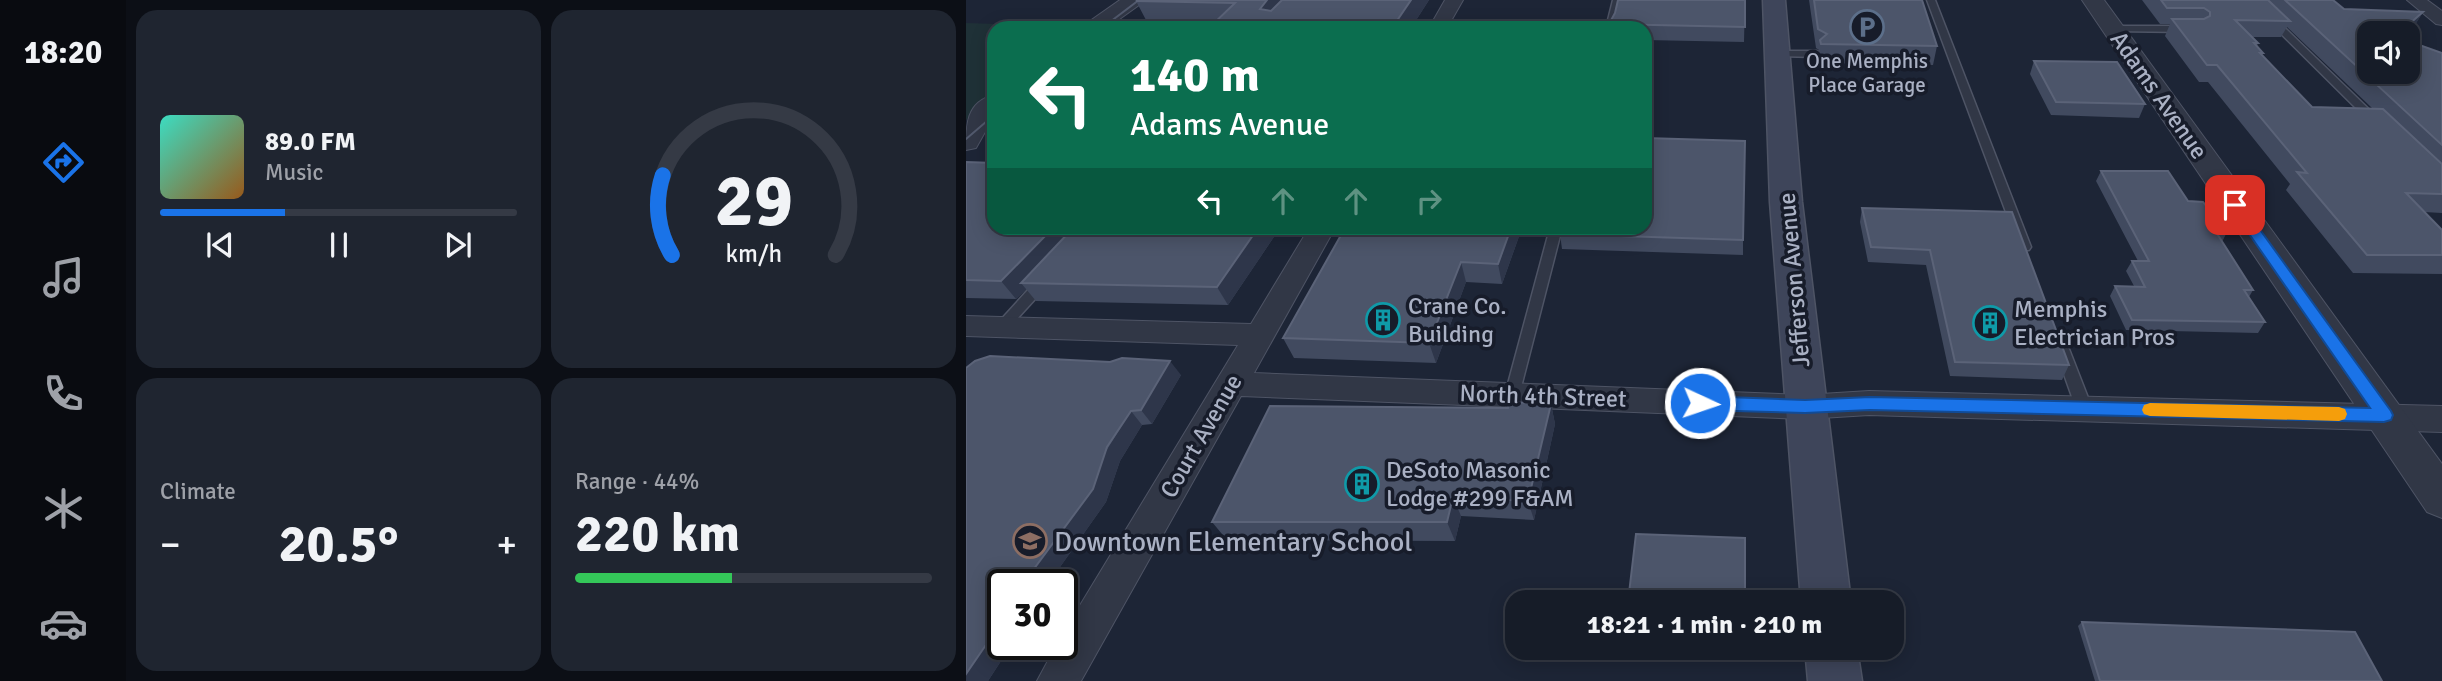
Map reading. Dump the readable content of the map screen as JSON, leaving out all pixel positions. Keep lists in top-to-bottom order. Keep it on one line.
{"streets":{"main road":["Jefferson Avenue"],"street":["Adams Avenue","North 4th Street","Court Avenue"]},"crossings":[["Adams Avenue","North 4th Street"],["Jefferson Avenue","North 4th Street"],["North 4th Street","Court Avenue"]],"places":{"parking":["One Memphis Place Garage"],"building":["Crane Co. Building","Memphis Electrician Pros","DeSoto Masonic Lodge #299 F&AM"],"school or university":["Downtown Elementary School"]},"page":{"tabs":"18:20","turn":["140 m","Adams Avenue"],"song":["89.0 FM","Music"],"tile":["Climate",["Range · 44%","220 km"]],"heat":["−","20.5°","+"],"limit":"30","trip":"18:21 · 1 min · 210 m","gauge":["29","km/h"]}}
